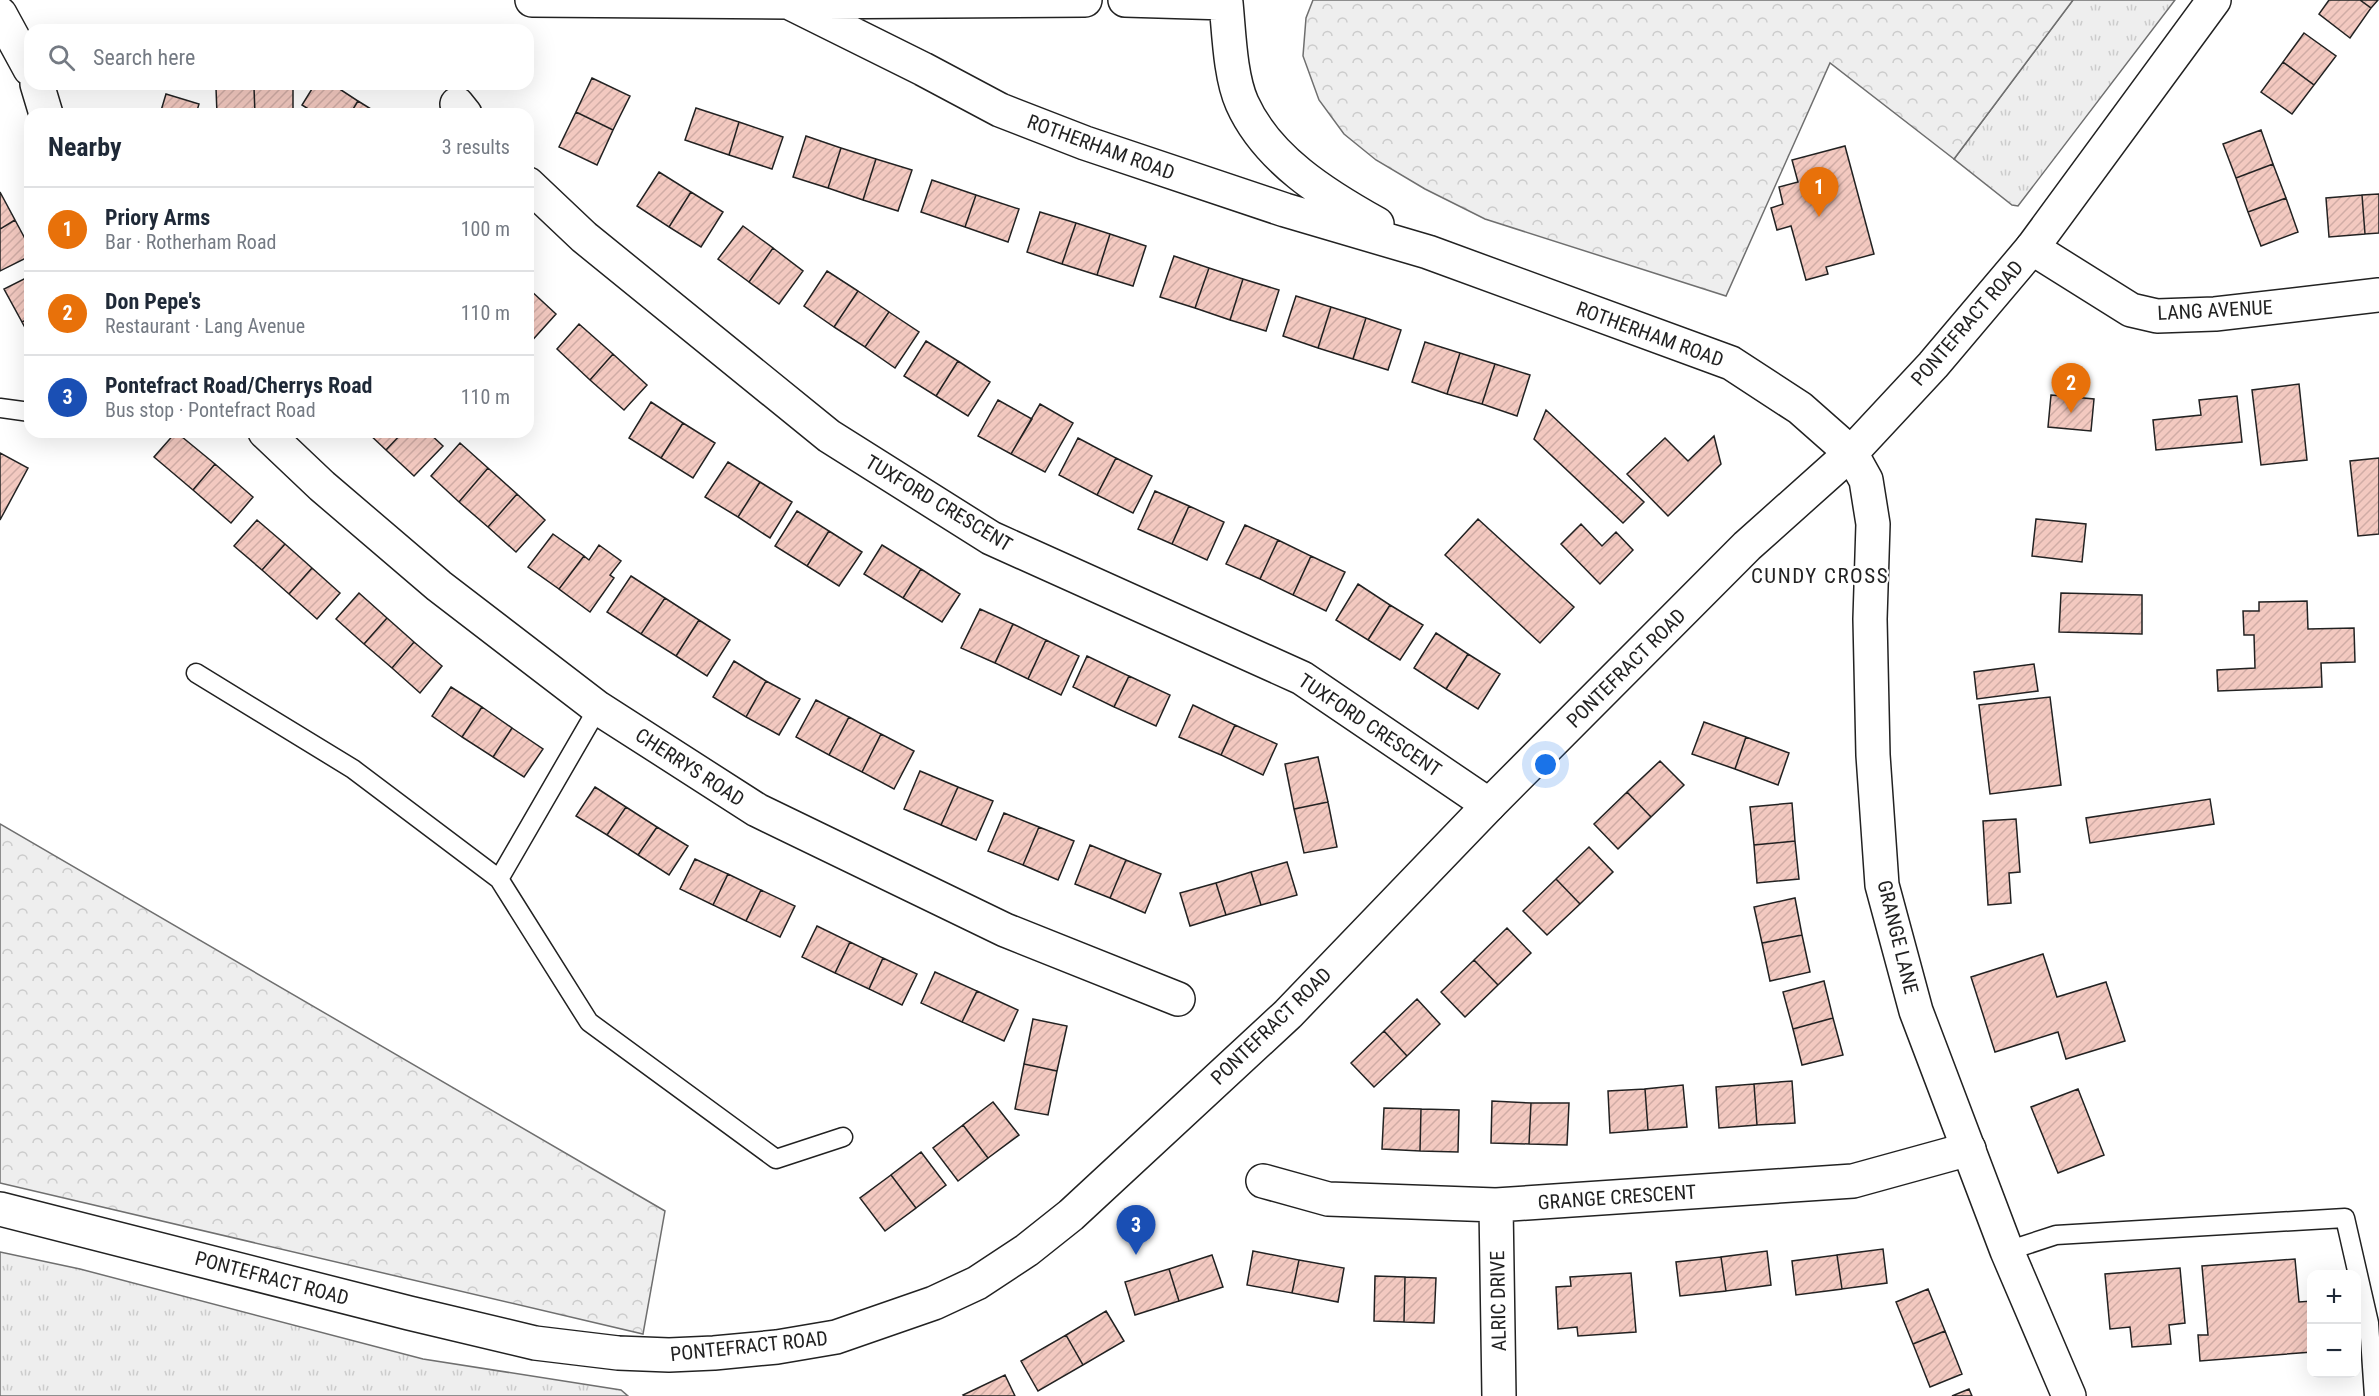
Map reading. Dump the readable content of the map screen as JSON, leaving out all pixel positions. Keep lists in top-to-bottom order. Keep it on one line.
{"streets":{"main road":["ROTHERHAM ROAD","LANG AVENUE","PONTEFRACT ROAD","TUXFORD CRESCENT","CHERRYS ROAD","GRANGE LANE","GRANGE CRESCENT","ALRIC DRIVE"]},"crossings":[["ROTHERHAM ROAD","PONTEFRACT ROAD"],["ROTHERHAM ROAD","GRANGE LANE"],["LANG AVENUE","PONTEFRACT ROAD"],["PONTEFRACT ROAD","TUXFORD CRESCENT"],["PONTEFRACT ROAD","GRANGE LANE"],["GRANGE LANE","GRANGE CRESCENT"],["GRANGE CRESCENT","ALRIC DRIVE"]],"districts":["CUNDY CROSS"],"page":{"search":"Search here","heading":["Nearby","3 results"],"pins":["1","2","3"],"list":[{"mark":"1","name":"Priory Arms","note":"Bar · Rotherham Road","value":"100 m"},{"mark":"2","name":"Don Pepe's","note":"Restaurant · Lang Avenue","value":"110 m"},{"mark":"3","name":"Pontefract Road/Cherrys Road","note":"Bus stop · Pontefract Road","value":"110 m"}],"map_buttons":["+","−"]}}
